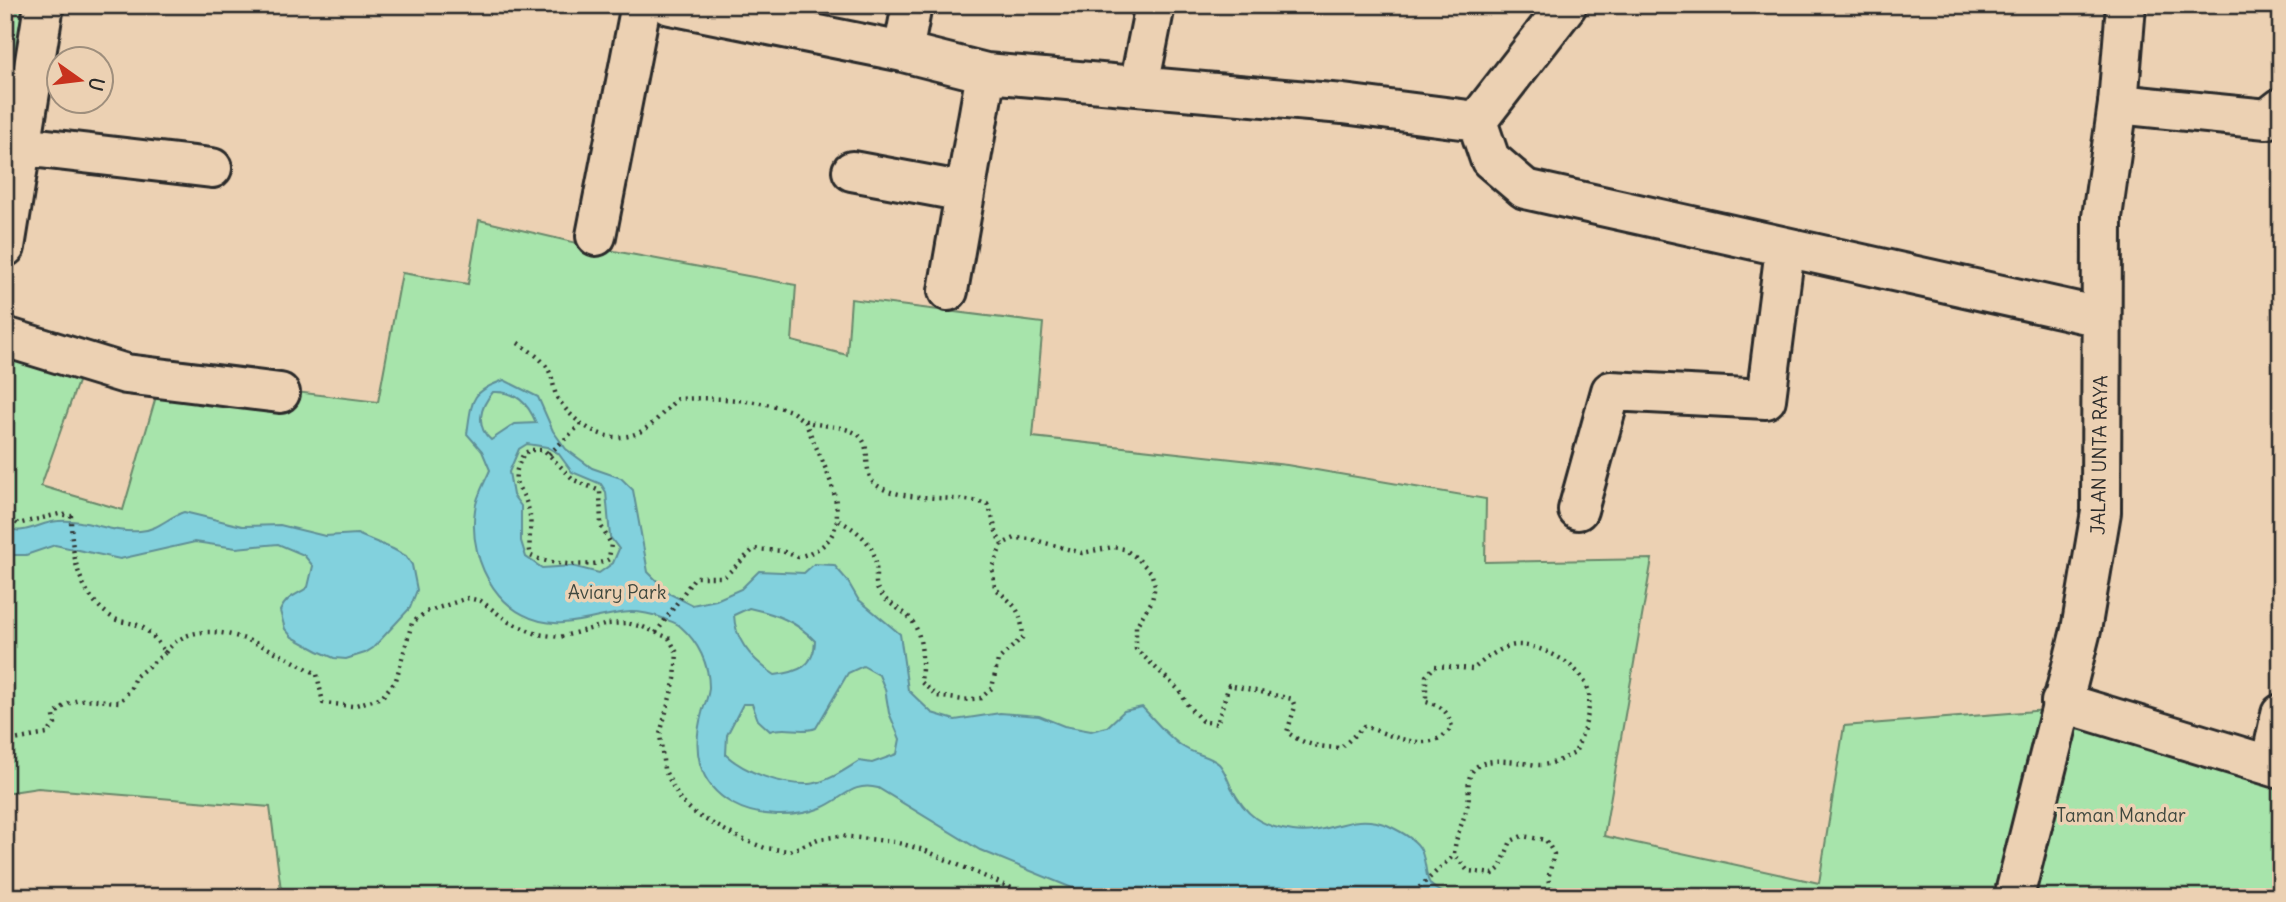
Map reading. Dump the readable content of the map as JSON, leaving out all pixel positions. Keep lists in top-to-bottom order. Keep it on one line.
{"streets":{"street":["JALAN UNTA RAYA"]},"parks":["Aviary Park","Taman Mandar"],"north":"right"}
